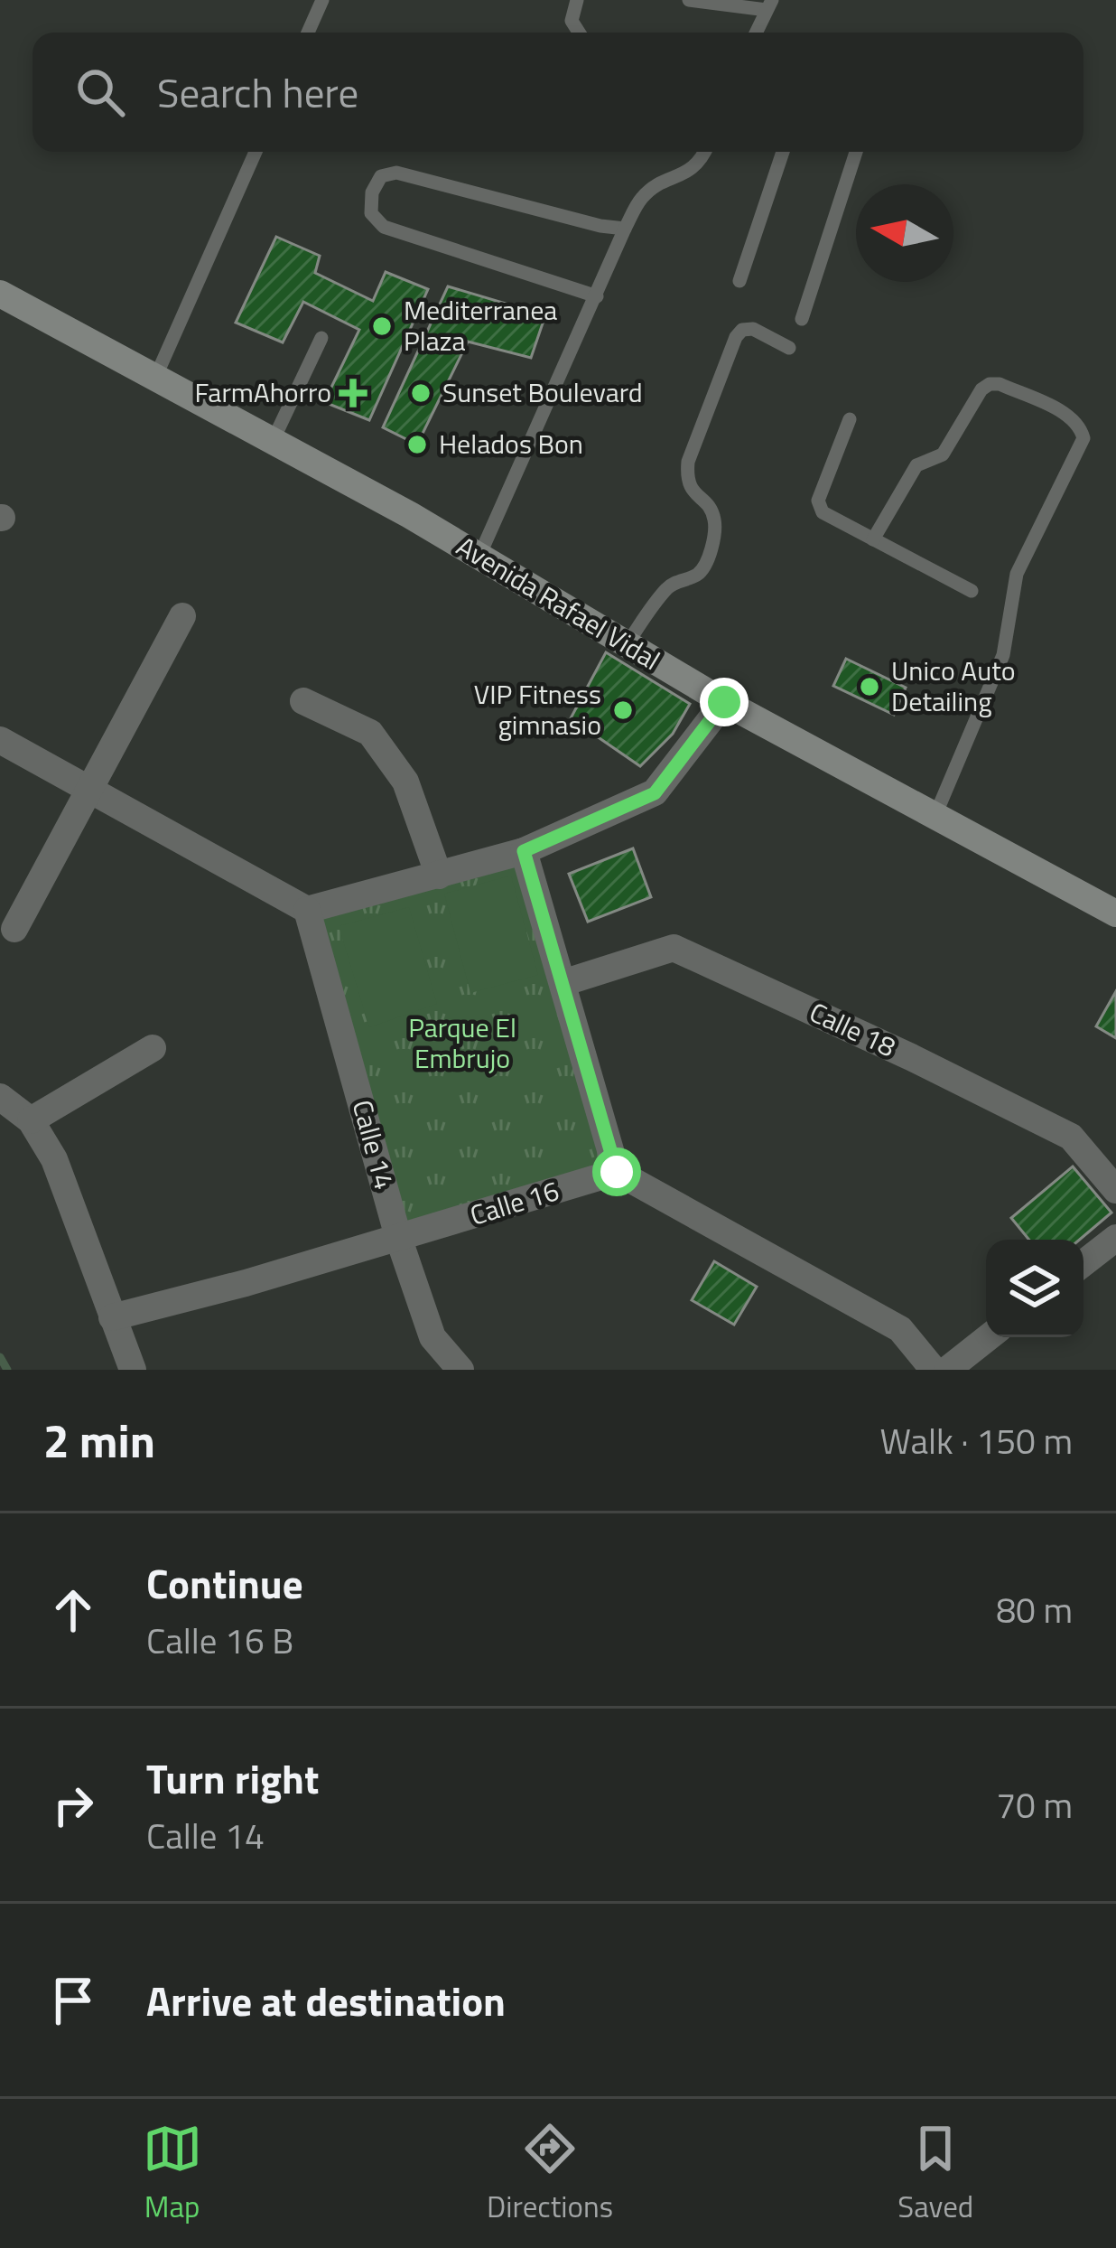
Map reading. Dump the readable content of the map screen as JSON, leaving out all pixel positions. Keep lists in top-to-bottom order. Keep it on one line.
{"streets":{"main road":["Avenida Rafael Vidal"],"street":["Calle 18","Calle 14","Calle 16"]},"crossings":[["Calle 14","Calle 16"]],"parks":["Parque El Embrujo"],"places":{"other":["Mediterranea Plaza","Sunset Boulevard","Helados Bon","Unico Auto Detailing","VIP Fitness gimnasio"],"health":["FarmAhorro"]},"north":"left","page":{"search":"Search here","heading":["2 min","Walk · 150 m"],"list":[["Continue","Calle 16 B","80 m"],["Turn right","Calle 14","70 m"],"Arrive at destination"],"nav":["Map","Directions","Saved"]}}
